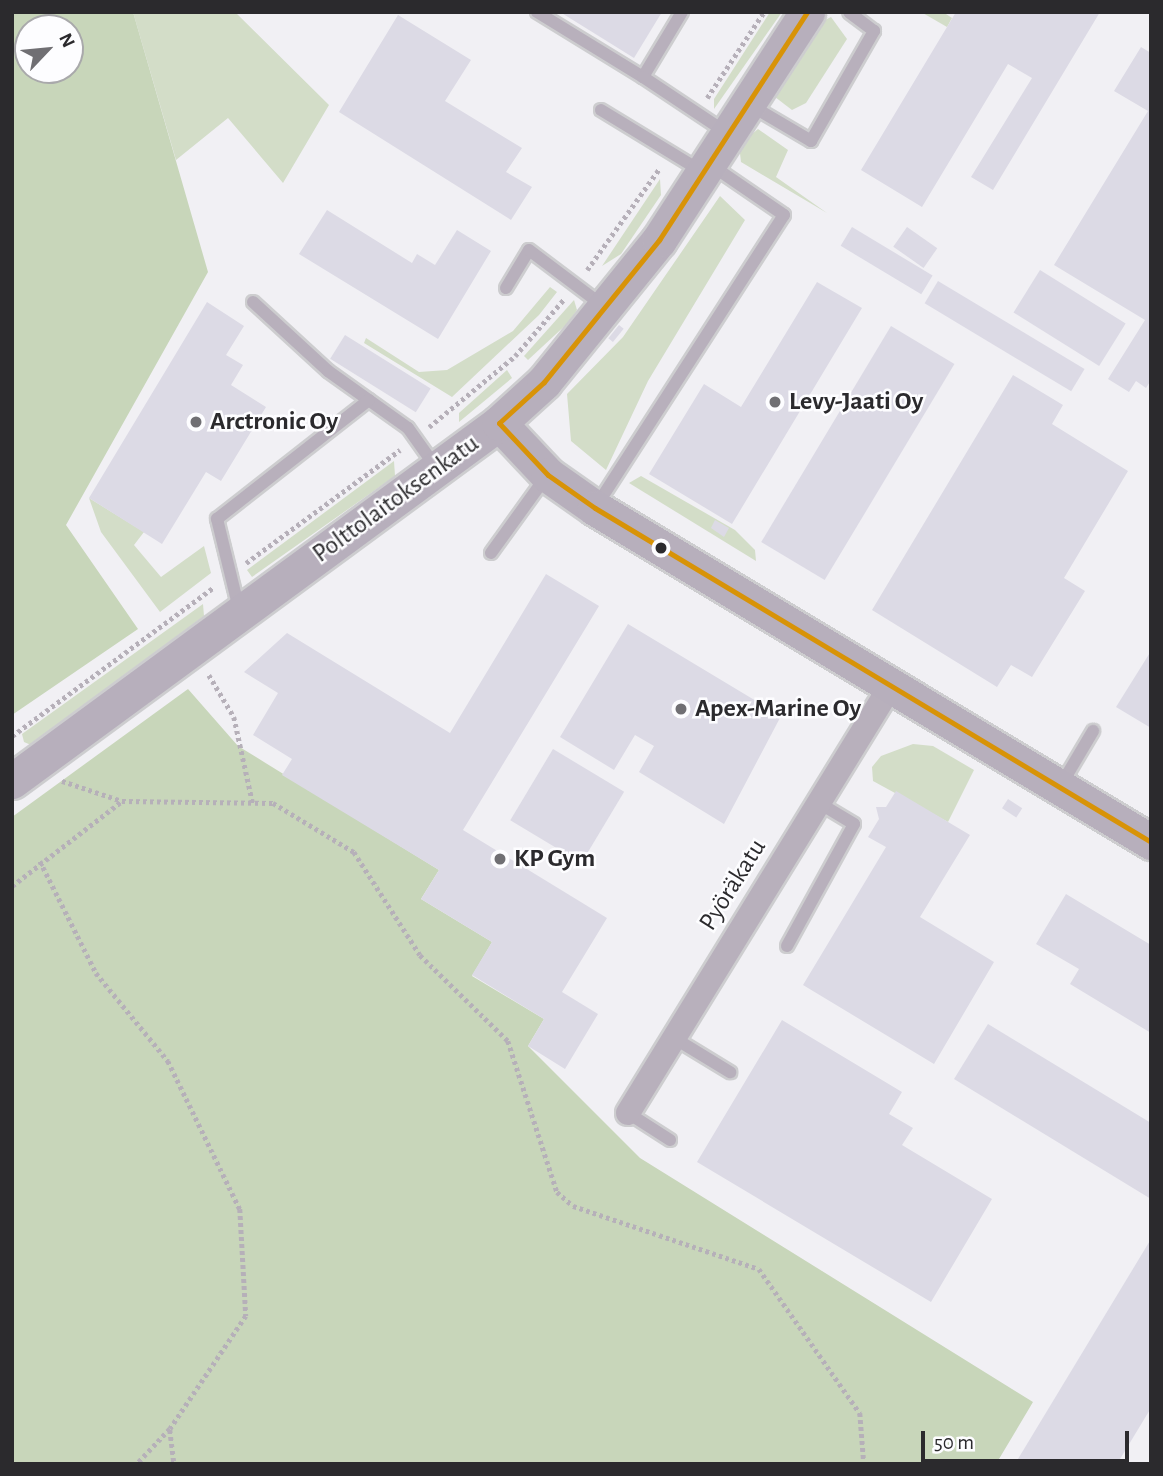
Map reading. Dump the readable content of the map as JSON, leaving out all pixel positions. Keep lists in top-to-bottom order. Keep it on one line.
{"streets":{"street":["Polttolaitoksenkatu","Pyöräkatu"]},"places":["Levy-Jaati Oy","Arctronic Oy","Apex-Marine Oy","KP Gym"],"scale_bar":"50 m","north":"top right"}
